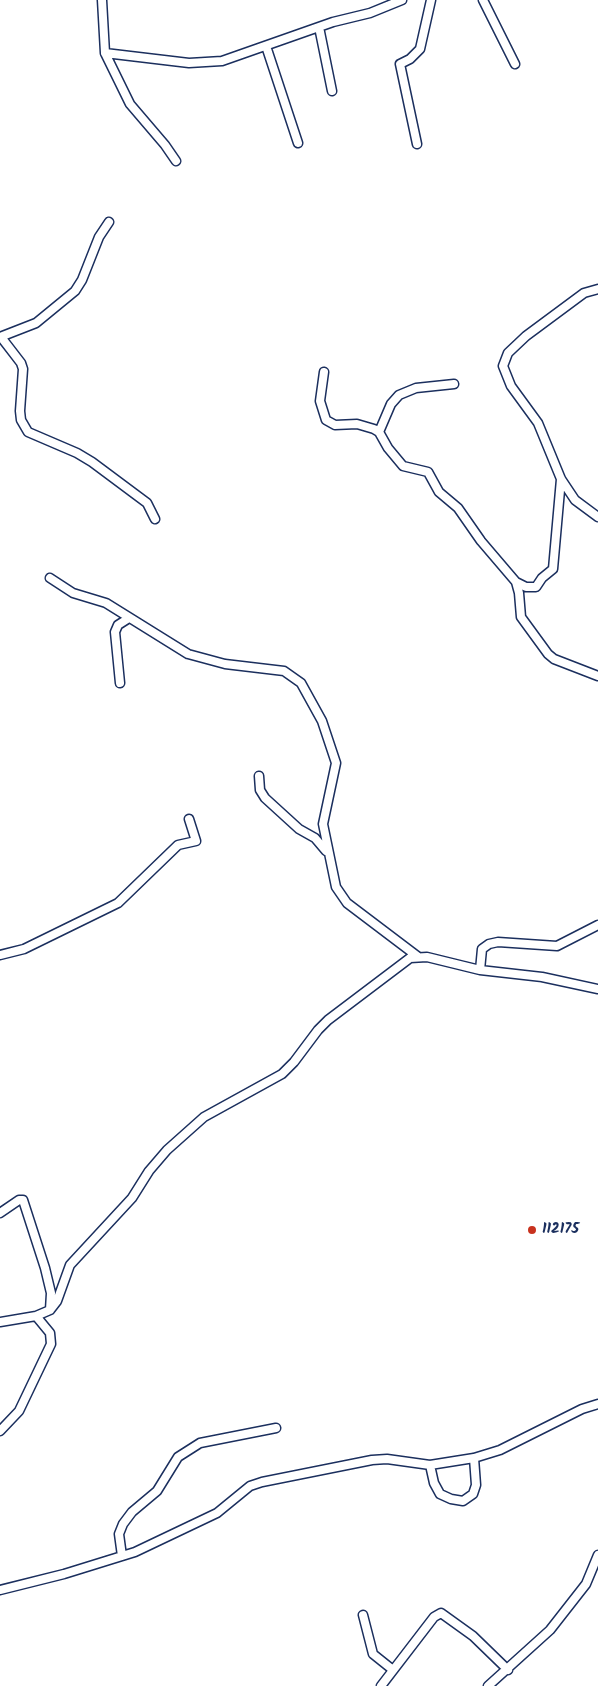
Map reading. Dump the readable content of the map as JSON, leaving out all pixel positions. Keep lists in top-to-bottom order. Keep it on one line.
{"places":["112175"]}
